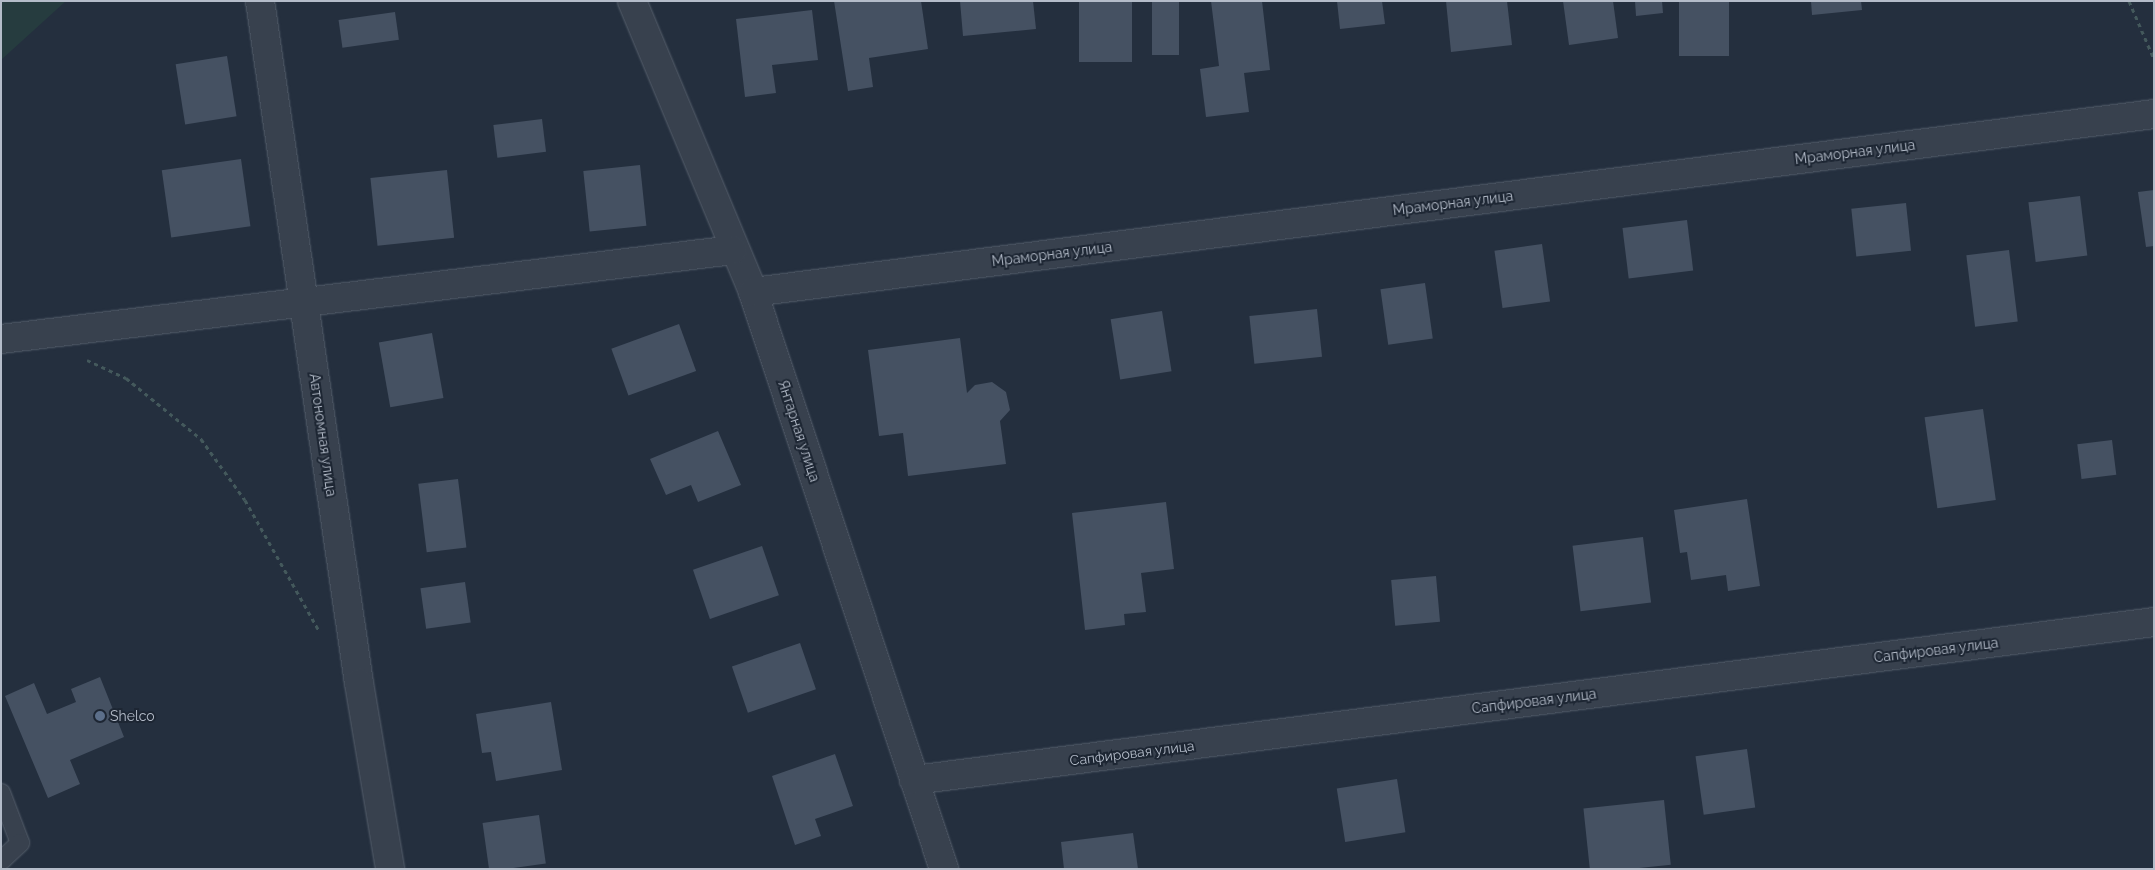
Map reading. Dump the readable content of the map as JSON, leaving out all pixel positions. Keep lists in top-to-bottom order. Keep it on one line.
{"streets":{"street":["Мраморная улица","Янтарная улица","Автономная улица","Сапфировая улица"]},"crossings":[["Мраморная улица","Янтарная улица"],["Янтарная улица","Сапфировая улица"]],"places":["Shelco"]}
